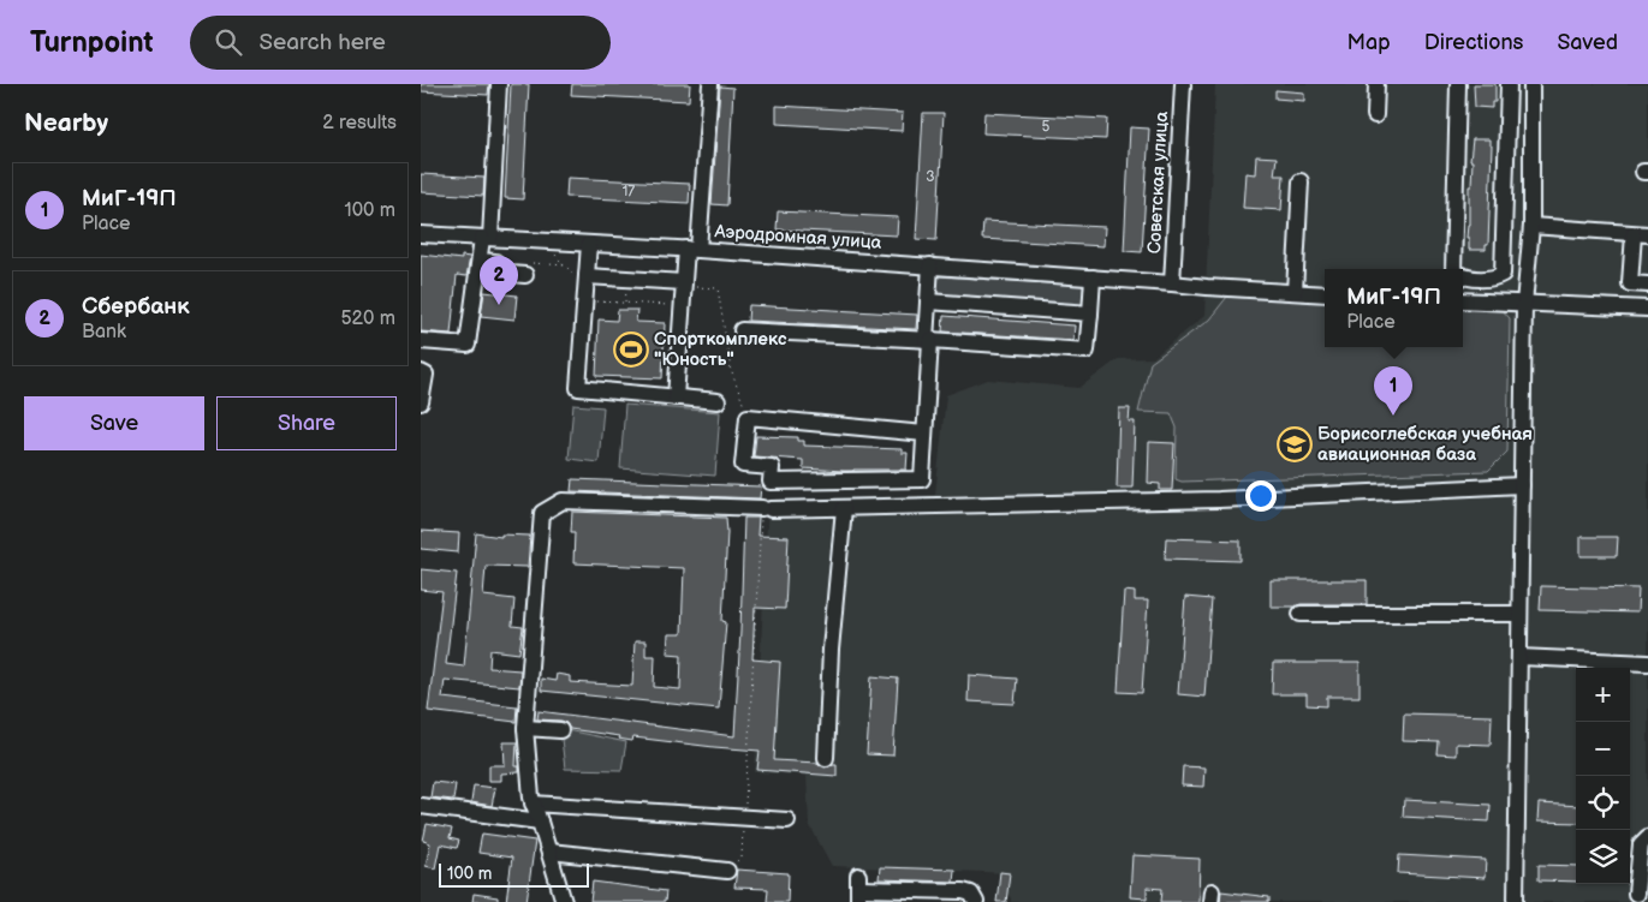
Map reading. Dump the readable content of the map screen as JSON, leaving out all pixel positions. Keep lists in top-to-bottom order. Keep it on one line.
{"streets":{"street":["Советская улица","Аэродромная улица"]},"crossings":[["Советская улица","Аэродромная улица"]],"places":{"sports":["Спорткомплекс \"Юность\""],"school or university":["Борисоглебская учебная авиационная база"]},"house_numbers":["5","3","17"],"scale_bar":"100 m","page":{"header":"Turnpoint","search":"Search here","nav":["Map","Directions","Saved"],"heading":["Nearby","2 results"],"list":[{"mark":"1","name":"МиГ-19П","note":"Place","value":"100 m"},{"mark":"2","name":"Сбербанк","note":"Bank","value":"520 m"}],"pins":["2","1"],"popup":["МиГ-19П","Place"],"buttons":["Save","Share"],"map_buttons":["+","−"],"scale":"100 m"}}
